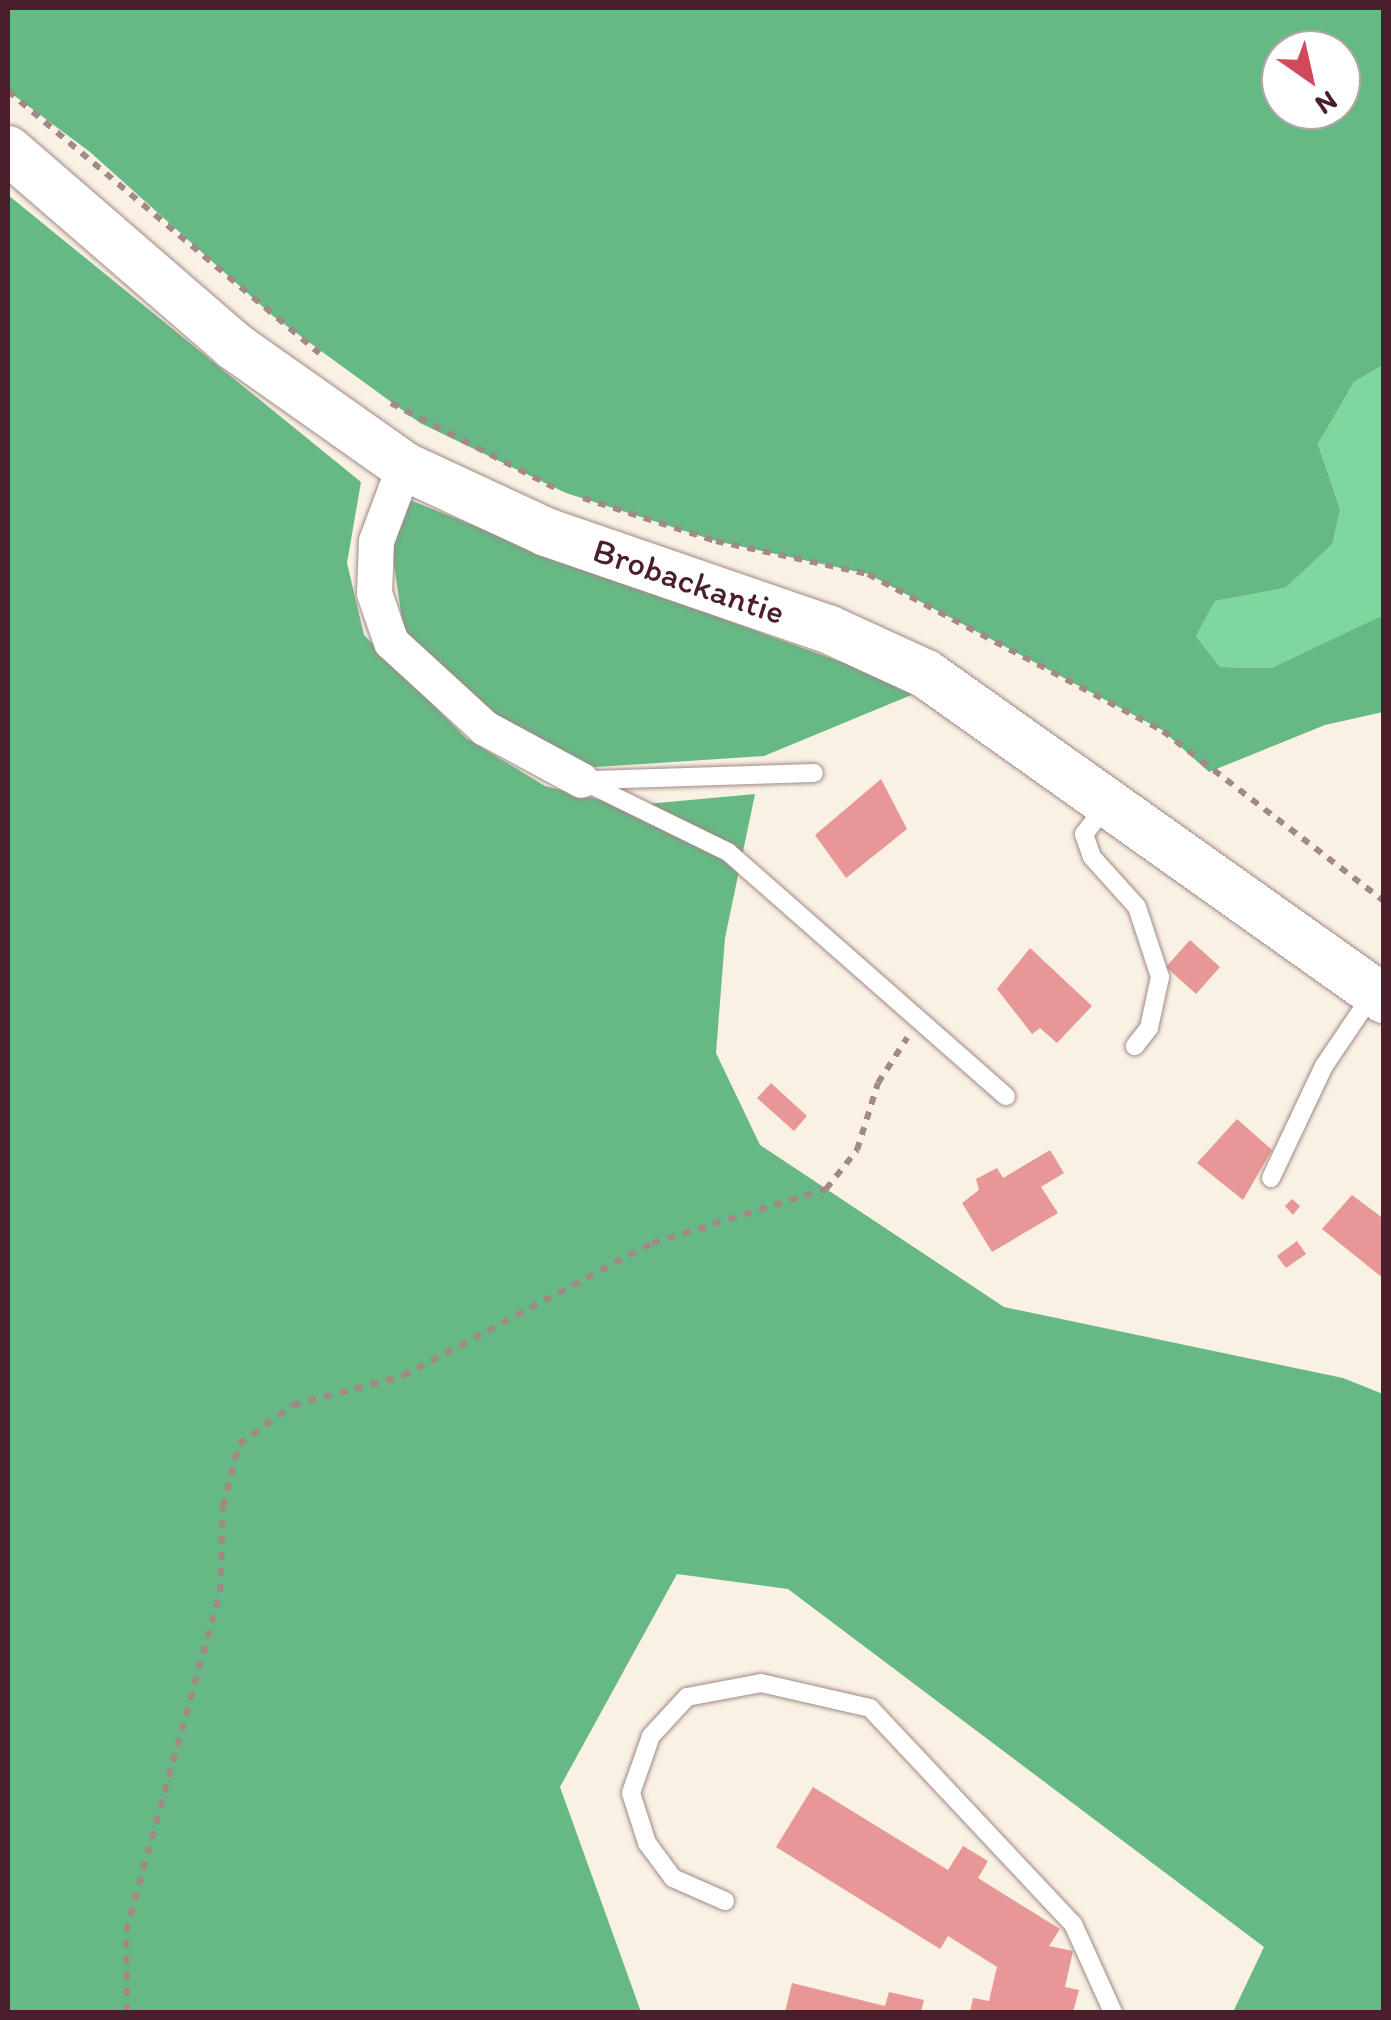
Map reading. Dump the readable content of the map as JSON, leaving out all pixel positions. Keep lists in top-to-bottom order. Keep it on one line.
{"streets":{"street":["Brobackantie"]},"north":"bottom right"}
